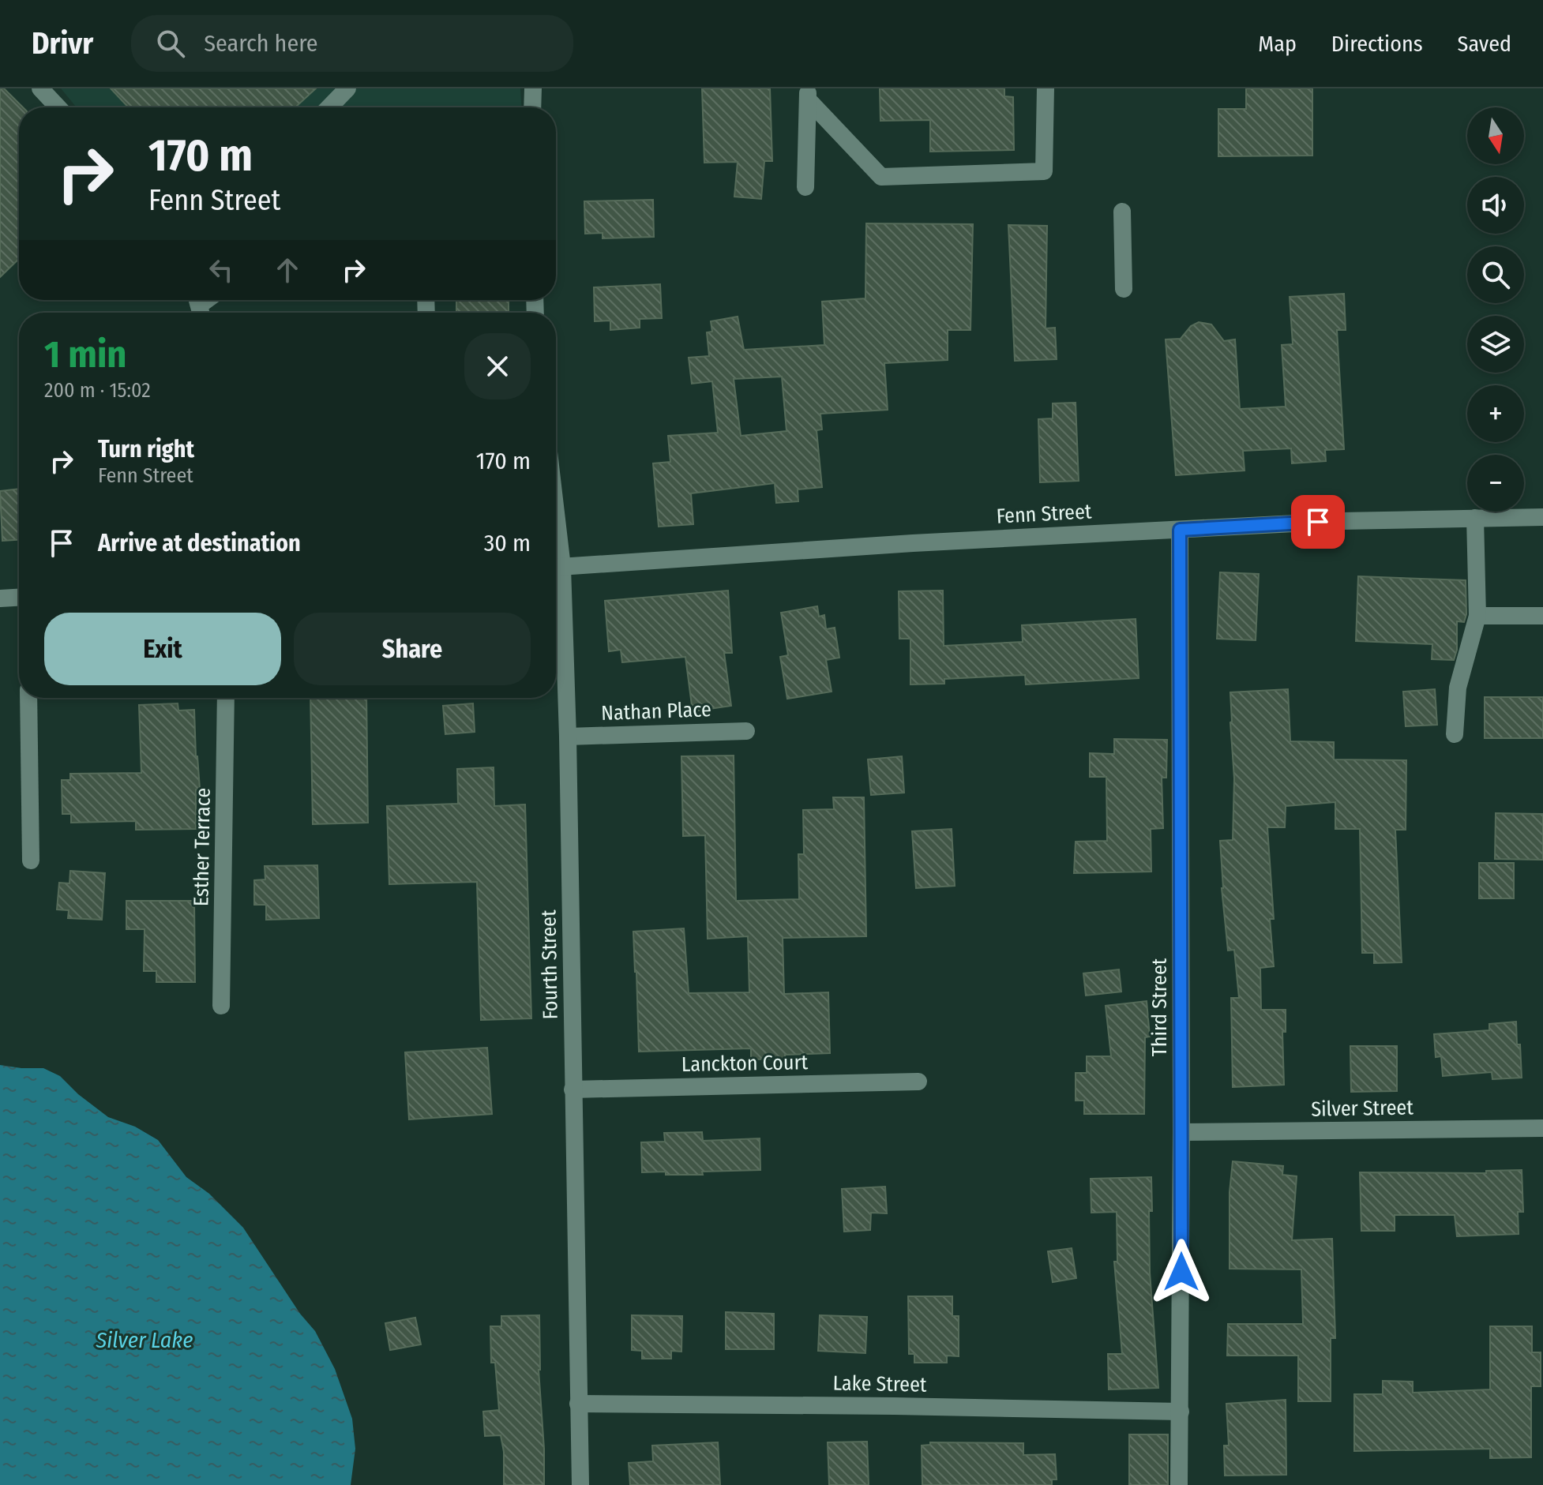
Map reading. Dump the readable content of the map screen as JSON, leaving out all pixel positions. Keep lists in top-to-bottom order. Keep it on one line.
{"streets":{"street":["Fenn Street","Nathan Place","Esther Terrace","Fourth Street","Third Street","Lanckton Court","Silver Street","Lake Street"]},"crossings":[["Fenn Street","Third Street"],["Nathan Place","Fourth Street"],["Fourth Street","Lanckton Court"],["Fourth Street","Lake Street"],["Third Street","Silver Street"],["Third Street","Lake Street"]],"water":["Silver Lake"],"north":"bottom","page":{"header":"Drivr","search":"Search here","nav":["Map","Directions","Saved"],"map_buttons":["+","−"],"turn":["170 m","Fenn Street"],"heading":["1 min","200 m · 15:02"],"list":[{"name":"Turn right","note":"Fenn Street","value":"170 m"},{"name":"Arrive at destination","value":"30 m"}],"buttons":["Exit","Share"]}}
